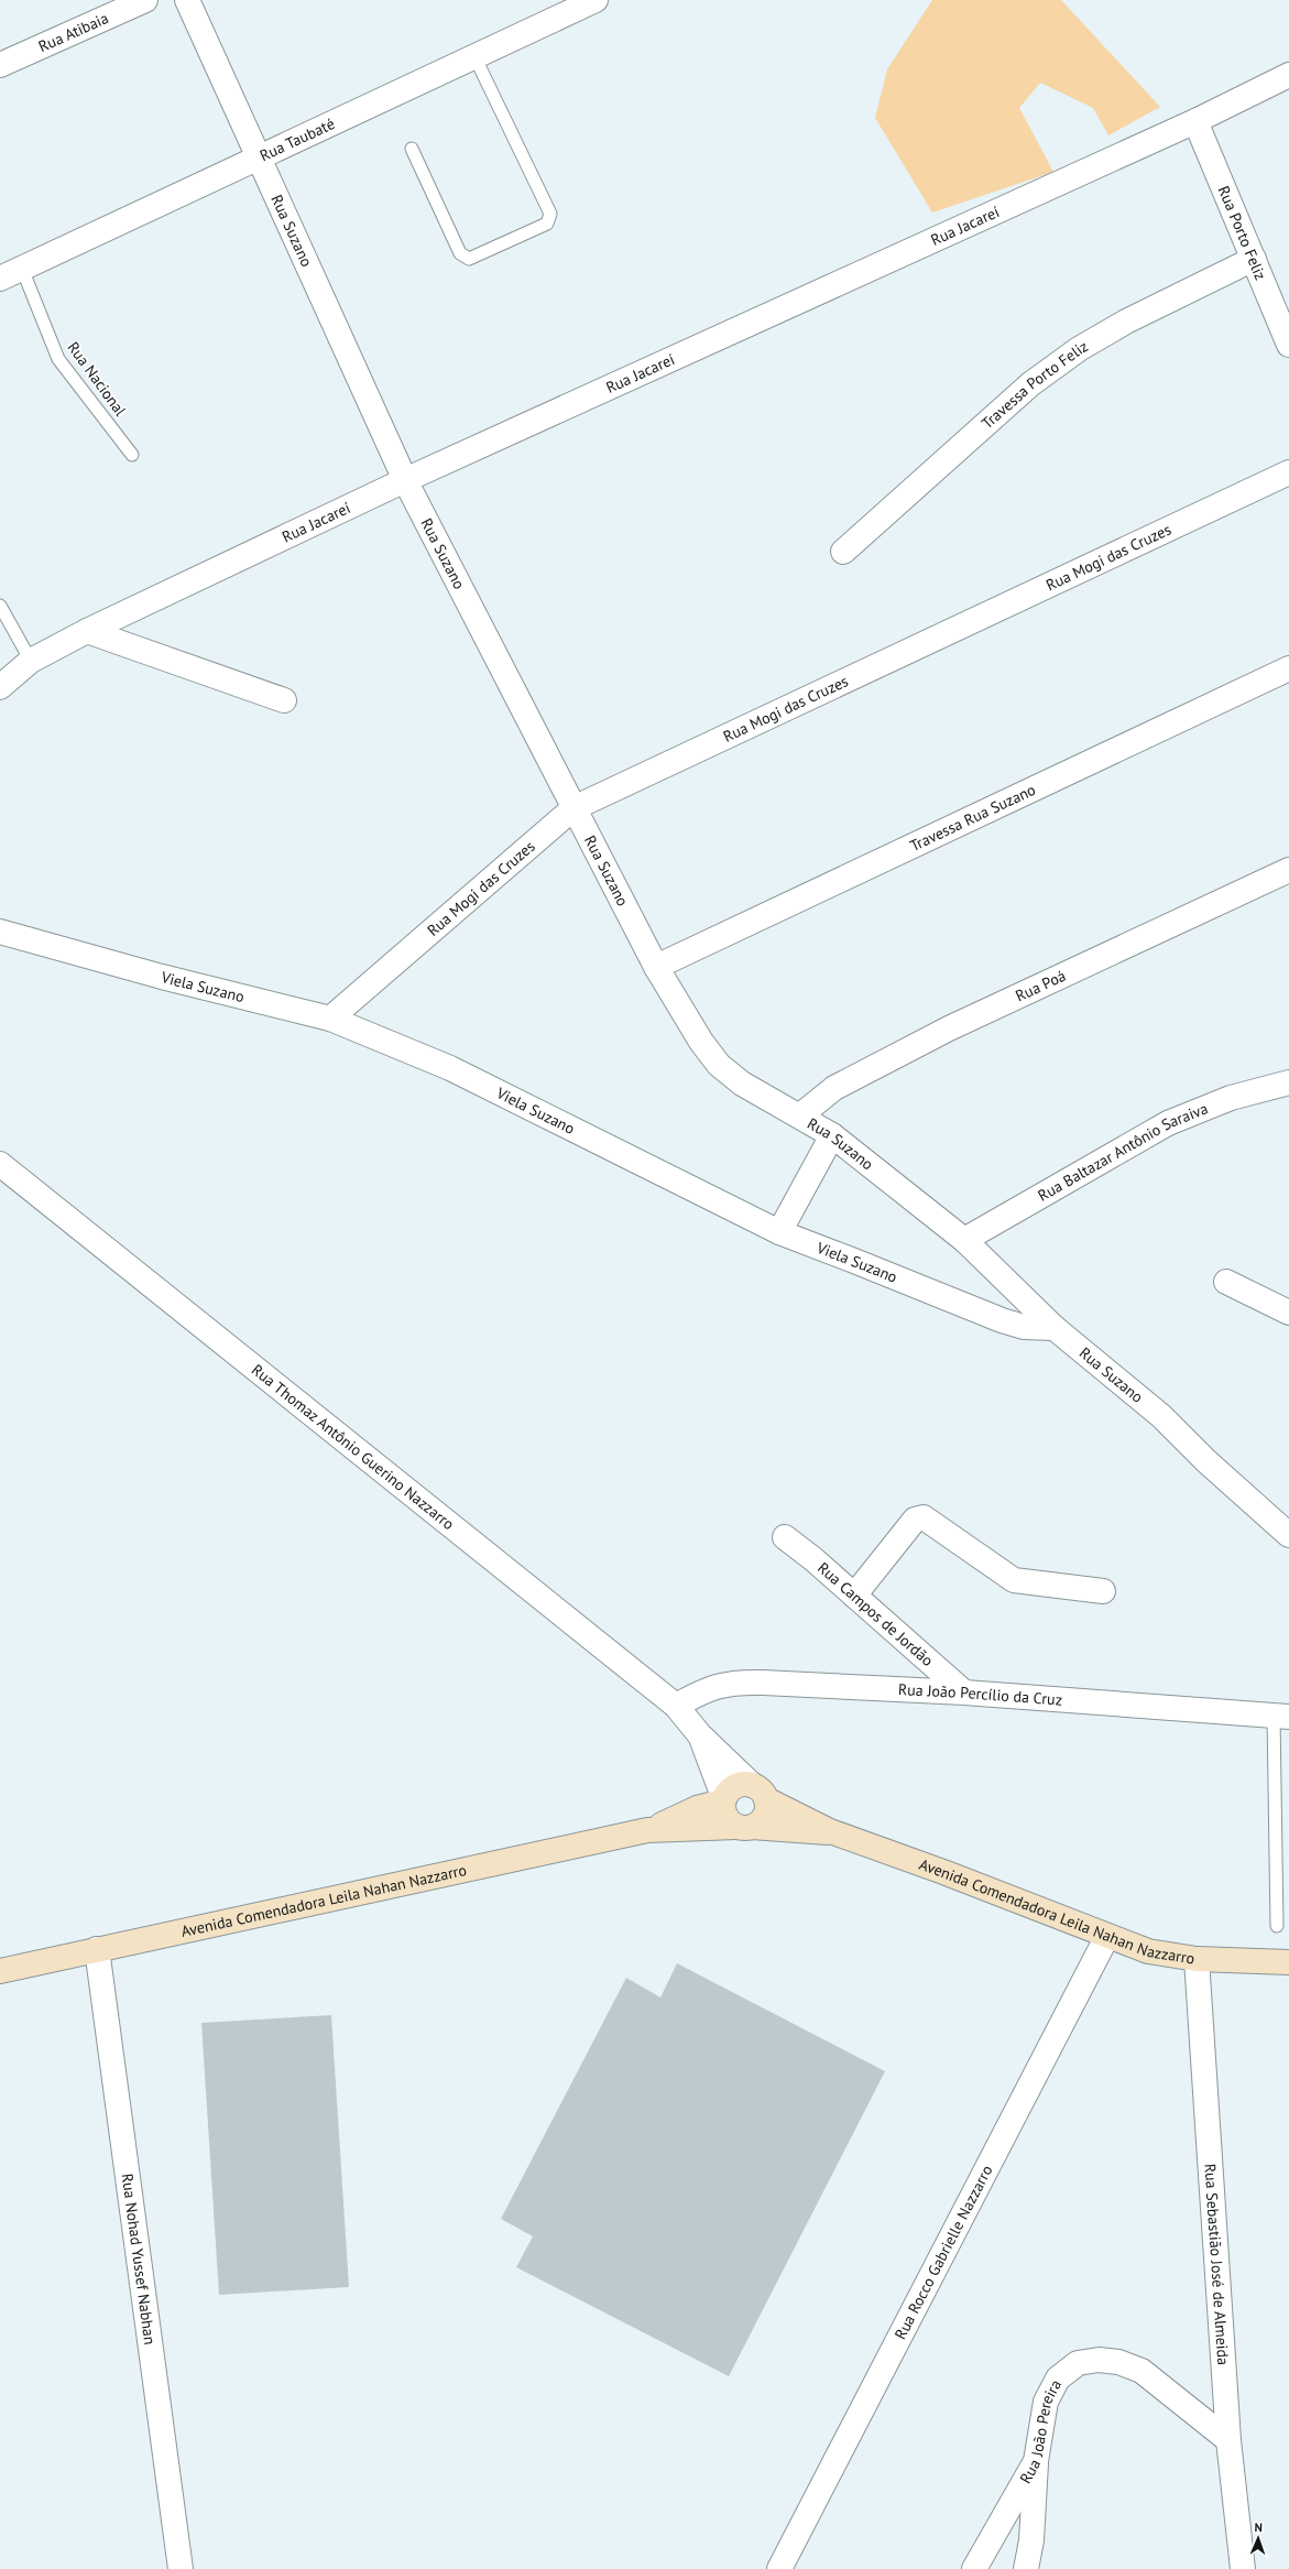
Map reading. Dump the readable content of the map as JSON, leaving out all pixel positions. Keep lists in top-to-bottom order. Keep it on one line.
{"streets":{"main road":["Avenida Comendadora Leila Nahan Nazzarro"],"street":["Rua Atibaia","Rua Taubaté","Rua Jacareí","Rua Suzano","Rua Porto Feliz","Travessa Porto Feliz","Rua Mogi das Cruzes","Travessa Rua Suzano","Rua Poá","Viela Suzano","Rua Baltazar Antônio Saraiva","Rua Thomaz Antônio Guerino Nazzarro","Rua Campos de Jordão","Rua João Percílio da Cruz","Rua Rocco Gabrielle Nazzarro","Rua Nohad Yussef Nabhan","Rua Sebastião José de Almeida","Rua João Pereira"],"lane":["Rua Nacional"]},"crossings":[["Rua Taubaté","Rua Suzano"],["Rua Taubaté","Rua Nacional"],["Rua Jacareí","Rua Suzano"],["Rua Jacareí","Rua Porto Feliz"],["Rua Suzano","Rua Mogi das Cruzes"],["Rua Suzano","Travessa Rua Suzano"],["Rua Suzano","Rua Poá"],["Rua Suzano","Viela Suzano"],["Rua Suzano","Rua Baltazar Antônio Saraiva"],["Rua Porto Feliz","Travessa Porto Feliz"],["Rua Mogi das Cruzes","Viela Suzano"],["Rua Thomaz Antônio Guerino Nazzarro","Rua João Percílio da Cruz"],["Rua Thomaz Antônio Guerino Nazzarro","Avenida Comendadora Leila Nahan Nazzarro"],["Rua Campos de Jordão","Rua João Percílio da Cruz"],["Avenida Comendadora Leila Nahan Nazzarro","Rua Rocco Gabrielle Nazzarro"],["Avenida Comendadora Leila Nahan Nazzarro","Rua Nohad Yussef Nabhan"],["Avenida Comendadora Leila Nahan Nazzarro","Rua Sebastião José de Almeida"],["Rua Sebastião José de Almeida","Rua João Pereira"]],"north":"top"}
